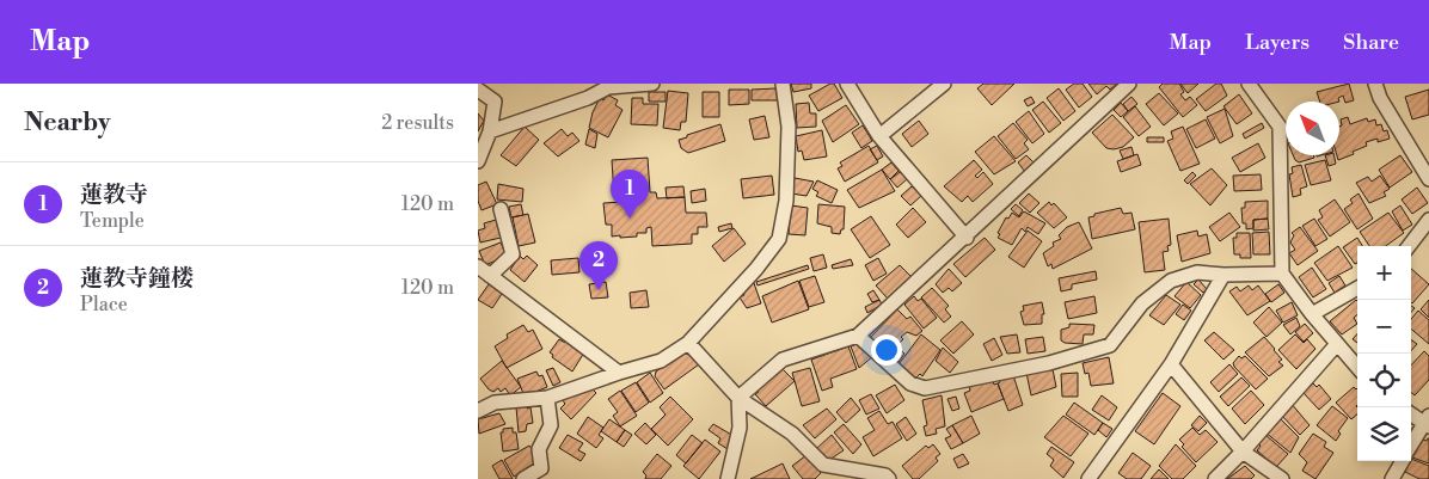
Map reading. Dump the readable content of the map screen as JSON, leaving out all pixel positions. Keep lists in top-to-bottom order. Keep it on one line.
{"north":"top left","page":{"header":"Map","nav":["Map","Layers","Share"],"heading":["Nearby","2 results"],"list":[{"mark":"1","name":"蓮教寺","note":"Temple","value":"120 m"},{"mark":"2","name":"蓮教寺鐘楼","note":"Place","value":"120 m"}],"pins":["1","2"],"map_buttons":["+","−"]}}
